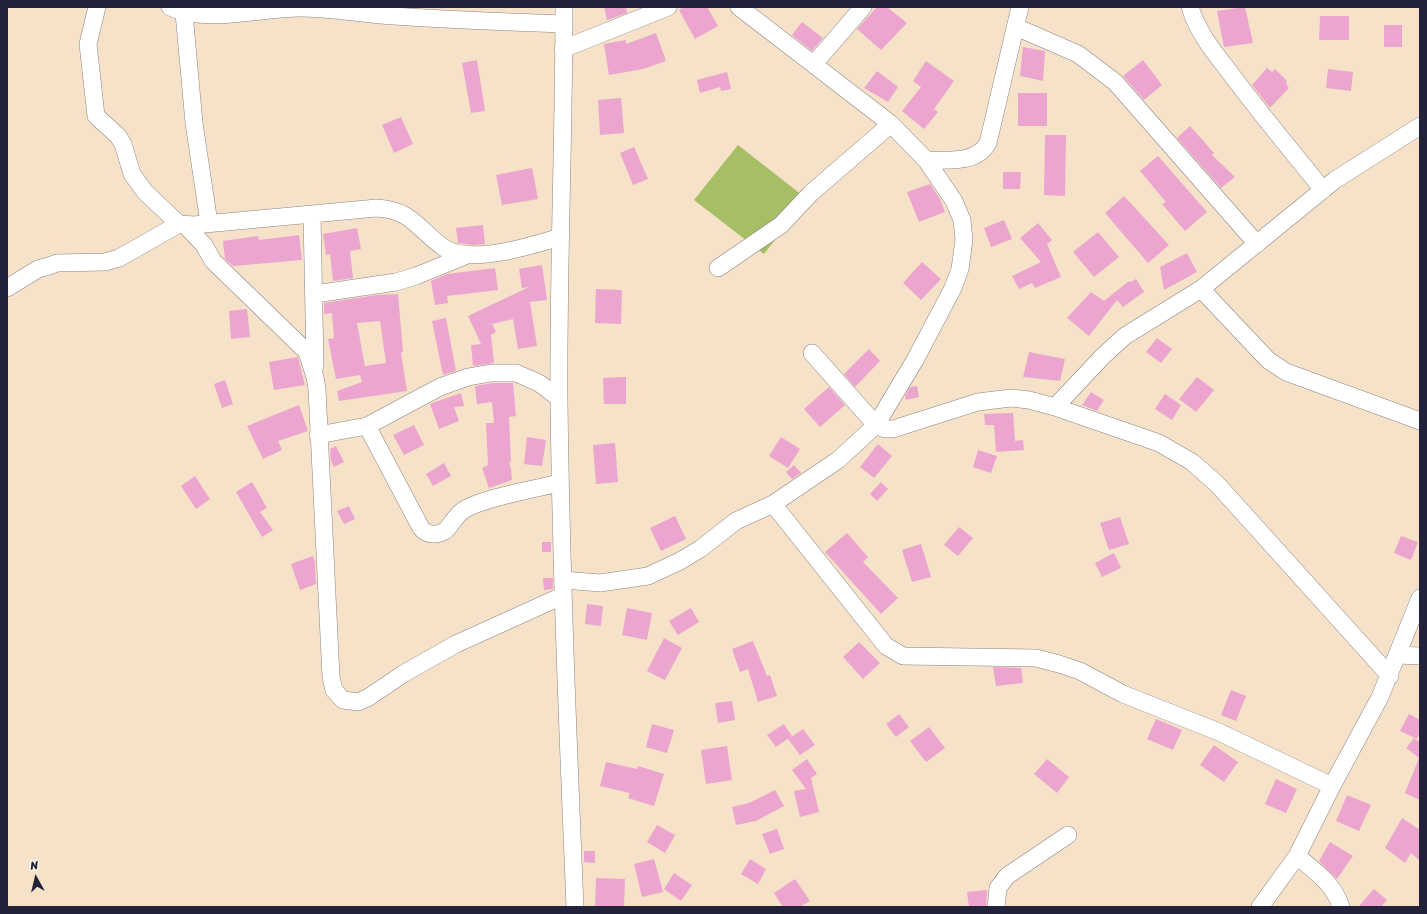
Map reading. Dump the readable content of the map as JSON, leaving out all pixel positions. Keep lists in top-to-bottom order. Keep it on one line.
{"north":"top"}
